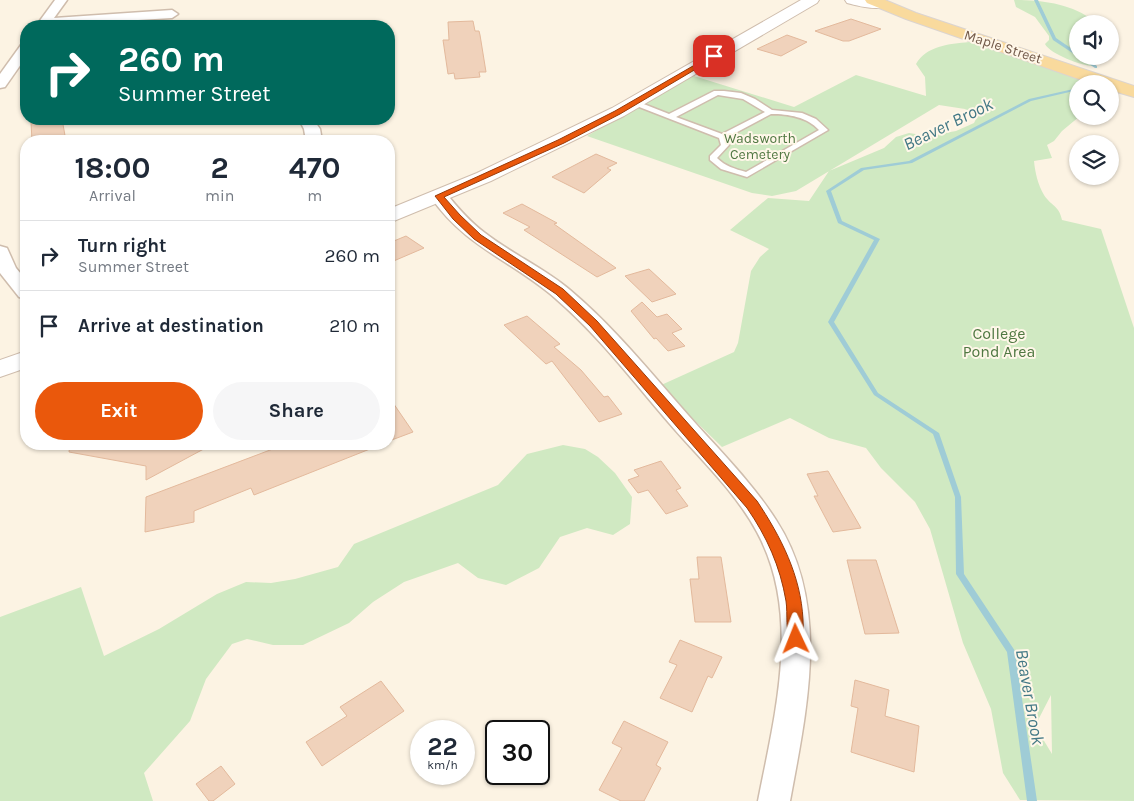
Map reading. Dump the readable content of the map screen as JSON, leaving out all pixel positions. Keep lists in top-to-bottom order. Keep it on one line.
{"streets":{"main road":["Maple Street"]},"water":["Beaver Brook"],"parks":["Wadsworth Cemetery","College Pond Area"],"page":{"turn":["260 m","Summer Street"],"eta":["18:00","Arrival","2","min","470","m"],"list":[{"name":"Turn right","note":"Summer Street","value":"260 m"},{"name":"Arrive at destination","value":"210 m"}],"buttons":["Exit","Share"],"speed":"22 km/h","limit":"30"}}
